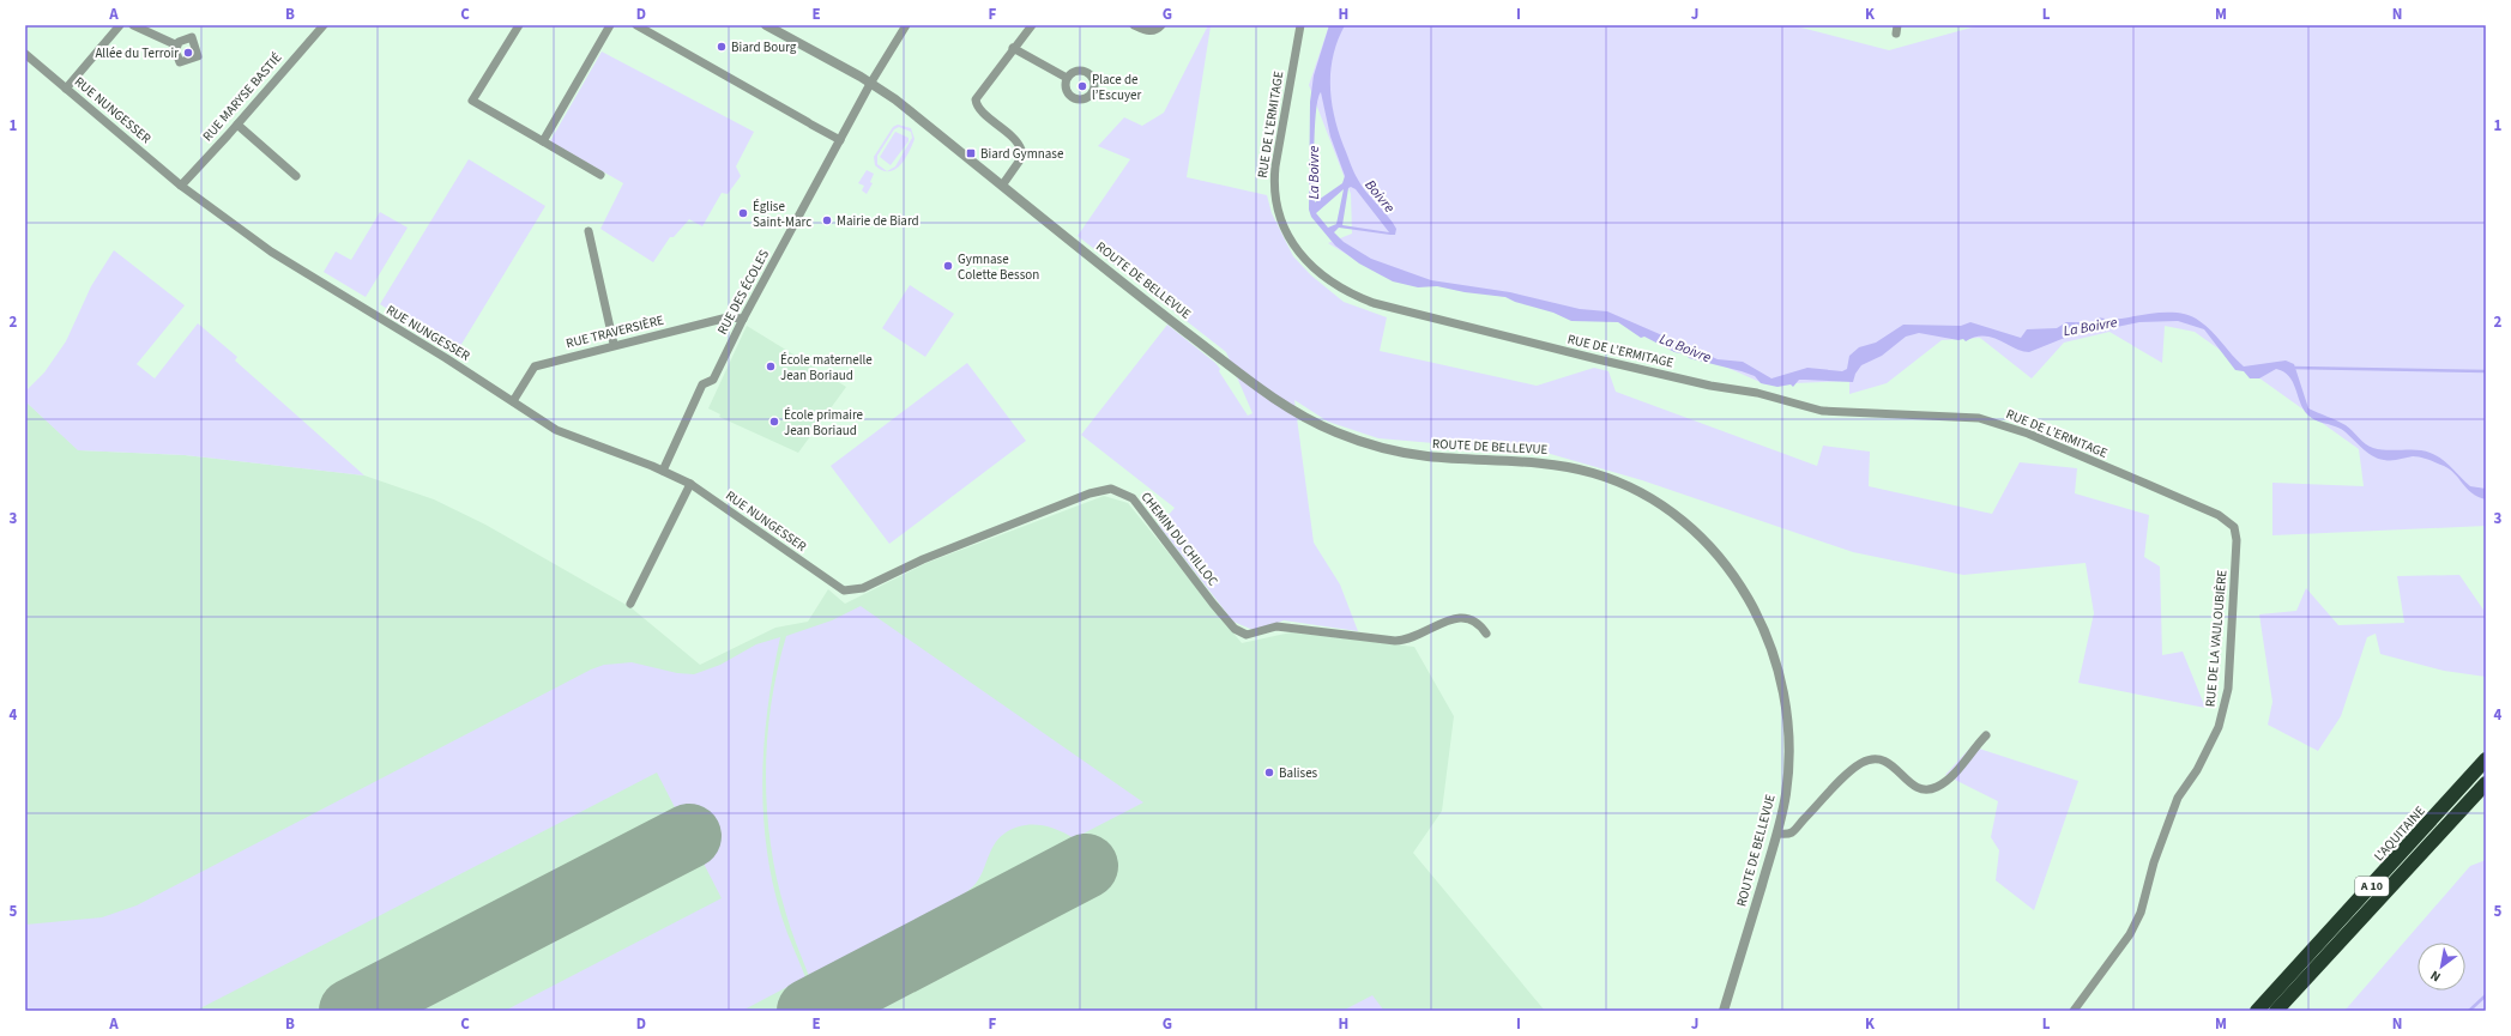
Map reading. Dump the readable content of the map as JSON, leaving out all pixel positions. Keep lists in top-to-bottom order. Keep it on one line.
{"streets":{"highway":["L'AQUITAINE","A 10"],"street":["RUE MARYSE BASTIÉ","RUE NUNGESSER","RUE DE L’ERMITAGE","ROUTE DE BELLEVUE","RUE DES ÉCOLES","RUE TRAVERSIÈRE","CHEMIN DU CHILLOC","RUE DE LA VAULOUBIÈRE"]},"crossings":[["RUE MARYSE BASTIÉ","RUE NUNGESSER"],["RUE NUNGESSER","RUE DES ÉCOLES"],["RUE NUNGESSER","RUE TRAVERSIÈRE"],["RUE NUNGESSER","CHEMIN DU CHILLOC"],["RUE DE L’ERMITAGE","RUE DE LA VAULOUBIÈRE"],["ROUTE DE BELLEVUE","RUE DES ÉCOLES"],["RUE DES ÉCOLES","RUE TRAVERSIÈRE"]],"water":["La Boivre","Boivre"],"places":{"other":["Biard Bourg","Allée du Terroir","Place de l’Escuyer","Église Saint-Marc","Mairie de Biard","Gymnase Colette Besson","École maternelle Jean Boriaud","École primaire Jean Boriaud","Balises"],"transit":["Biard Gymnase"]},"north":"bottom left","grid":{"columns":["A","B","C","D","E","F","G","H","I","J","K","L","M","N"],"rows":["1","2","3","4","5"]}}
